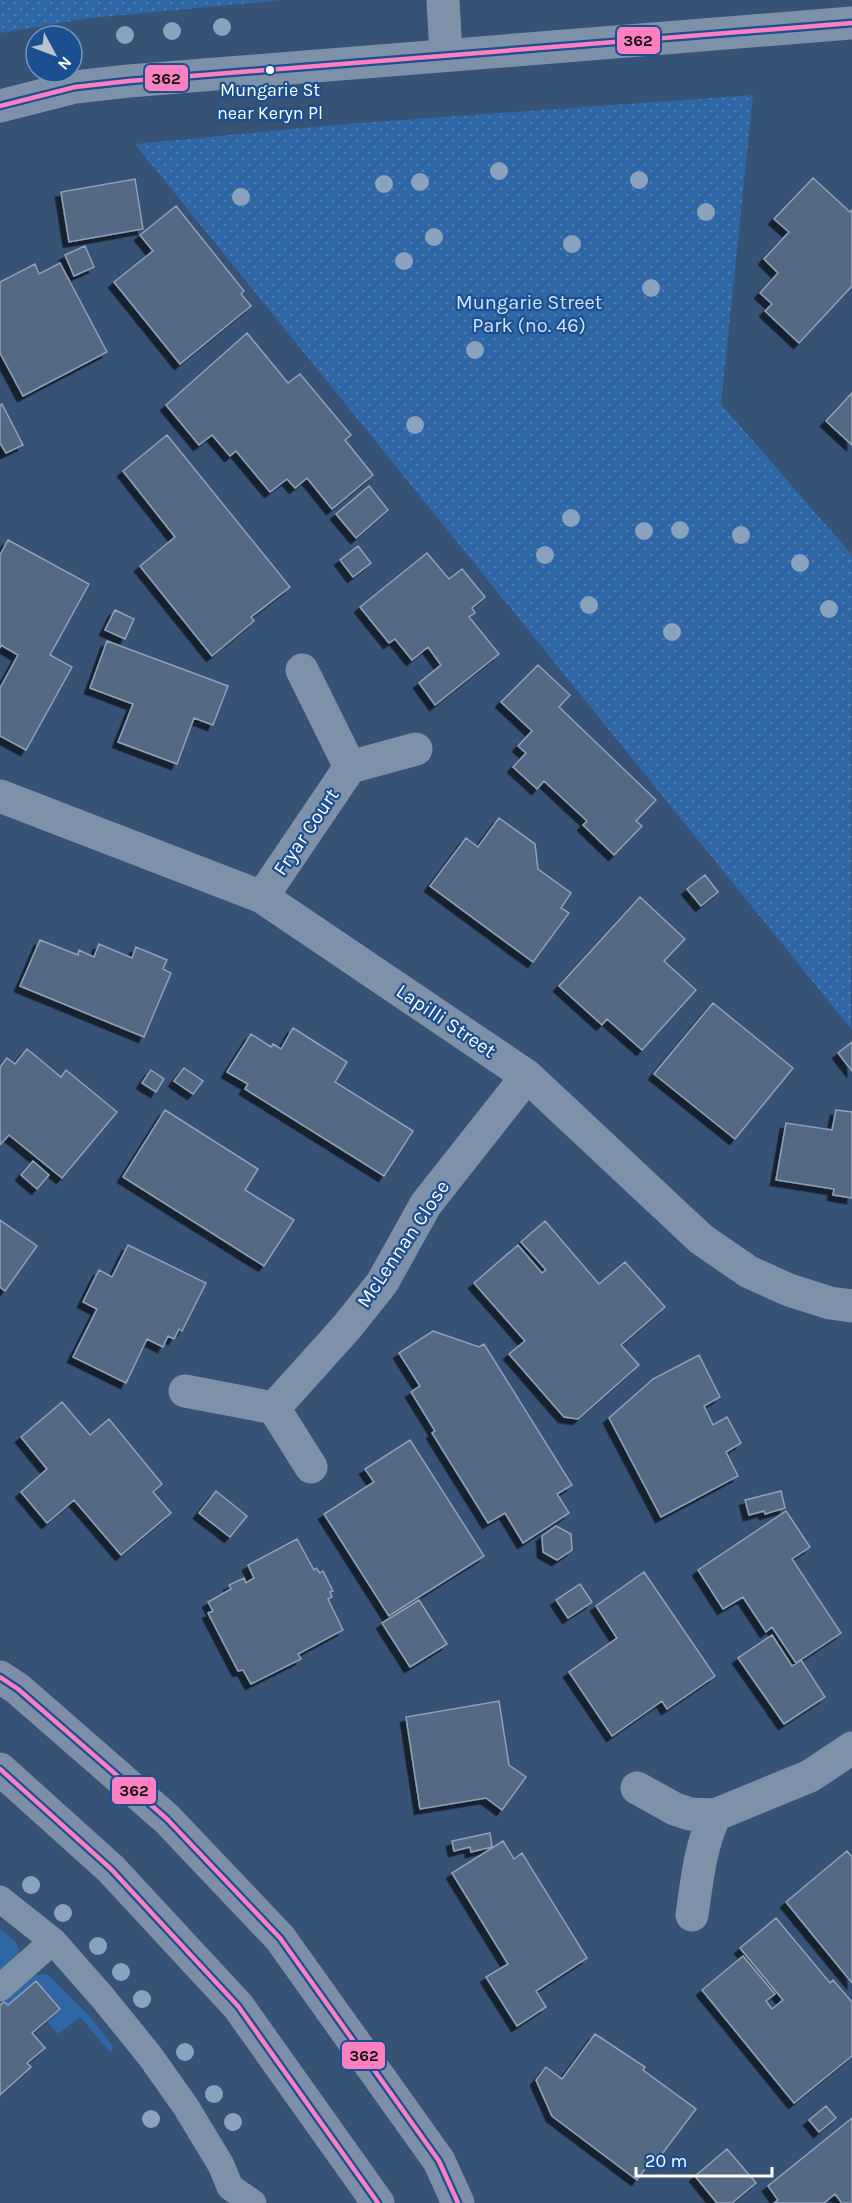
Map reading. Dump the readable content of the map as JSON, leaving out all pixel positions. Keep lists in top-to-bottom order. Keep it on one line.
{"streets":{"street":["Fryar Court","Lapilli Street","McLennan Close"]},"crossings":[["Fryar Court","Lapilli Street"],["Lapilli Street","McLennan Close"]],"parks":["Mungarie Street Park (no. 46)"],"places":["Mungarie St near Keryn Pl"],"lines":["transit line 362"],"scale_bar":"20 m","north":"bottom right"}
